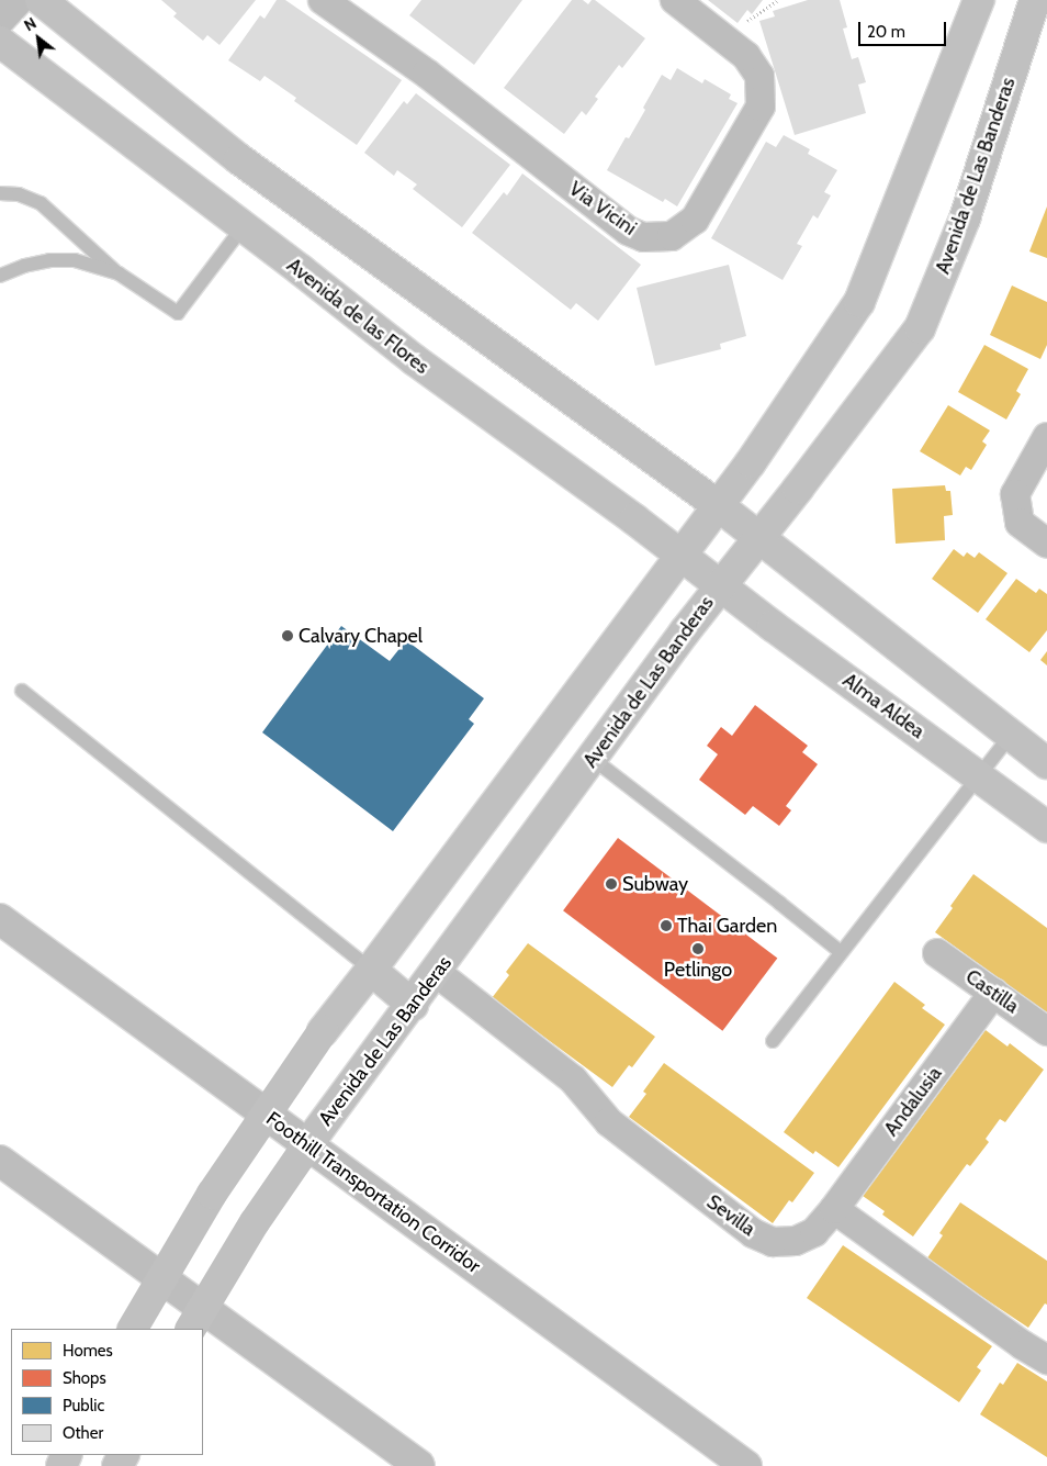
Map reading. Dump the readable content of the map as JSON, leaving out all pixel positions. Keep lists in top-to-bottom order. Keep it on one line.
{"streets":{"highway":["Foothill Transportation Corridor"],"main road":["Avenida de Las Banderas","Avenida de las Flores","Alma Aldea"],"street":["Via Vicini","Castilla","Andalusia","Sevilla"]},"crossings":[["Avenida de Las Banderas","Avenida de las Flores"],["Avenida de Las Banderas","Alma Aldea"],["Avenida de Las Banderas","Sevilla"],["Avenida de las Flores","Alma Aldea"],["Castilla","Andalusia"],["Andalusia","Sevilla"]],"places":["Calvary Chapel","Subway","Thai Garden","Petlingo"],"legend":["Homes","Shops","Public","Other"],"scale_bar":"20 m","north":"top left"}
